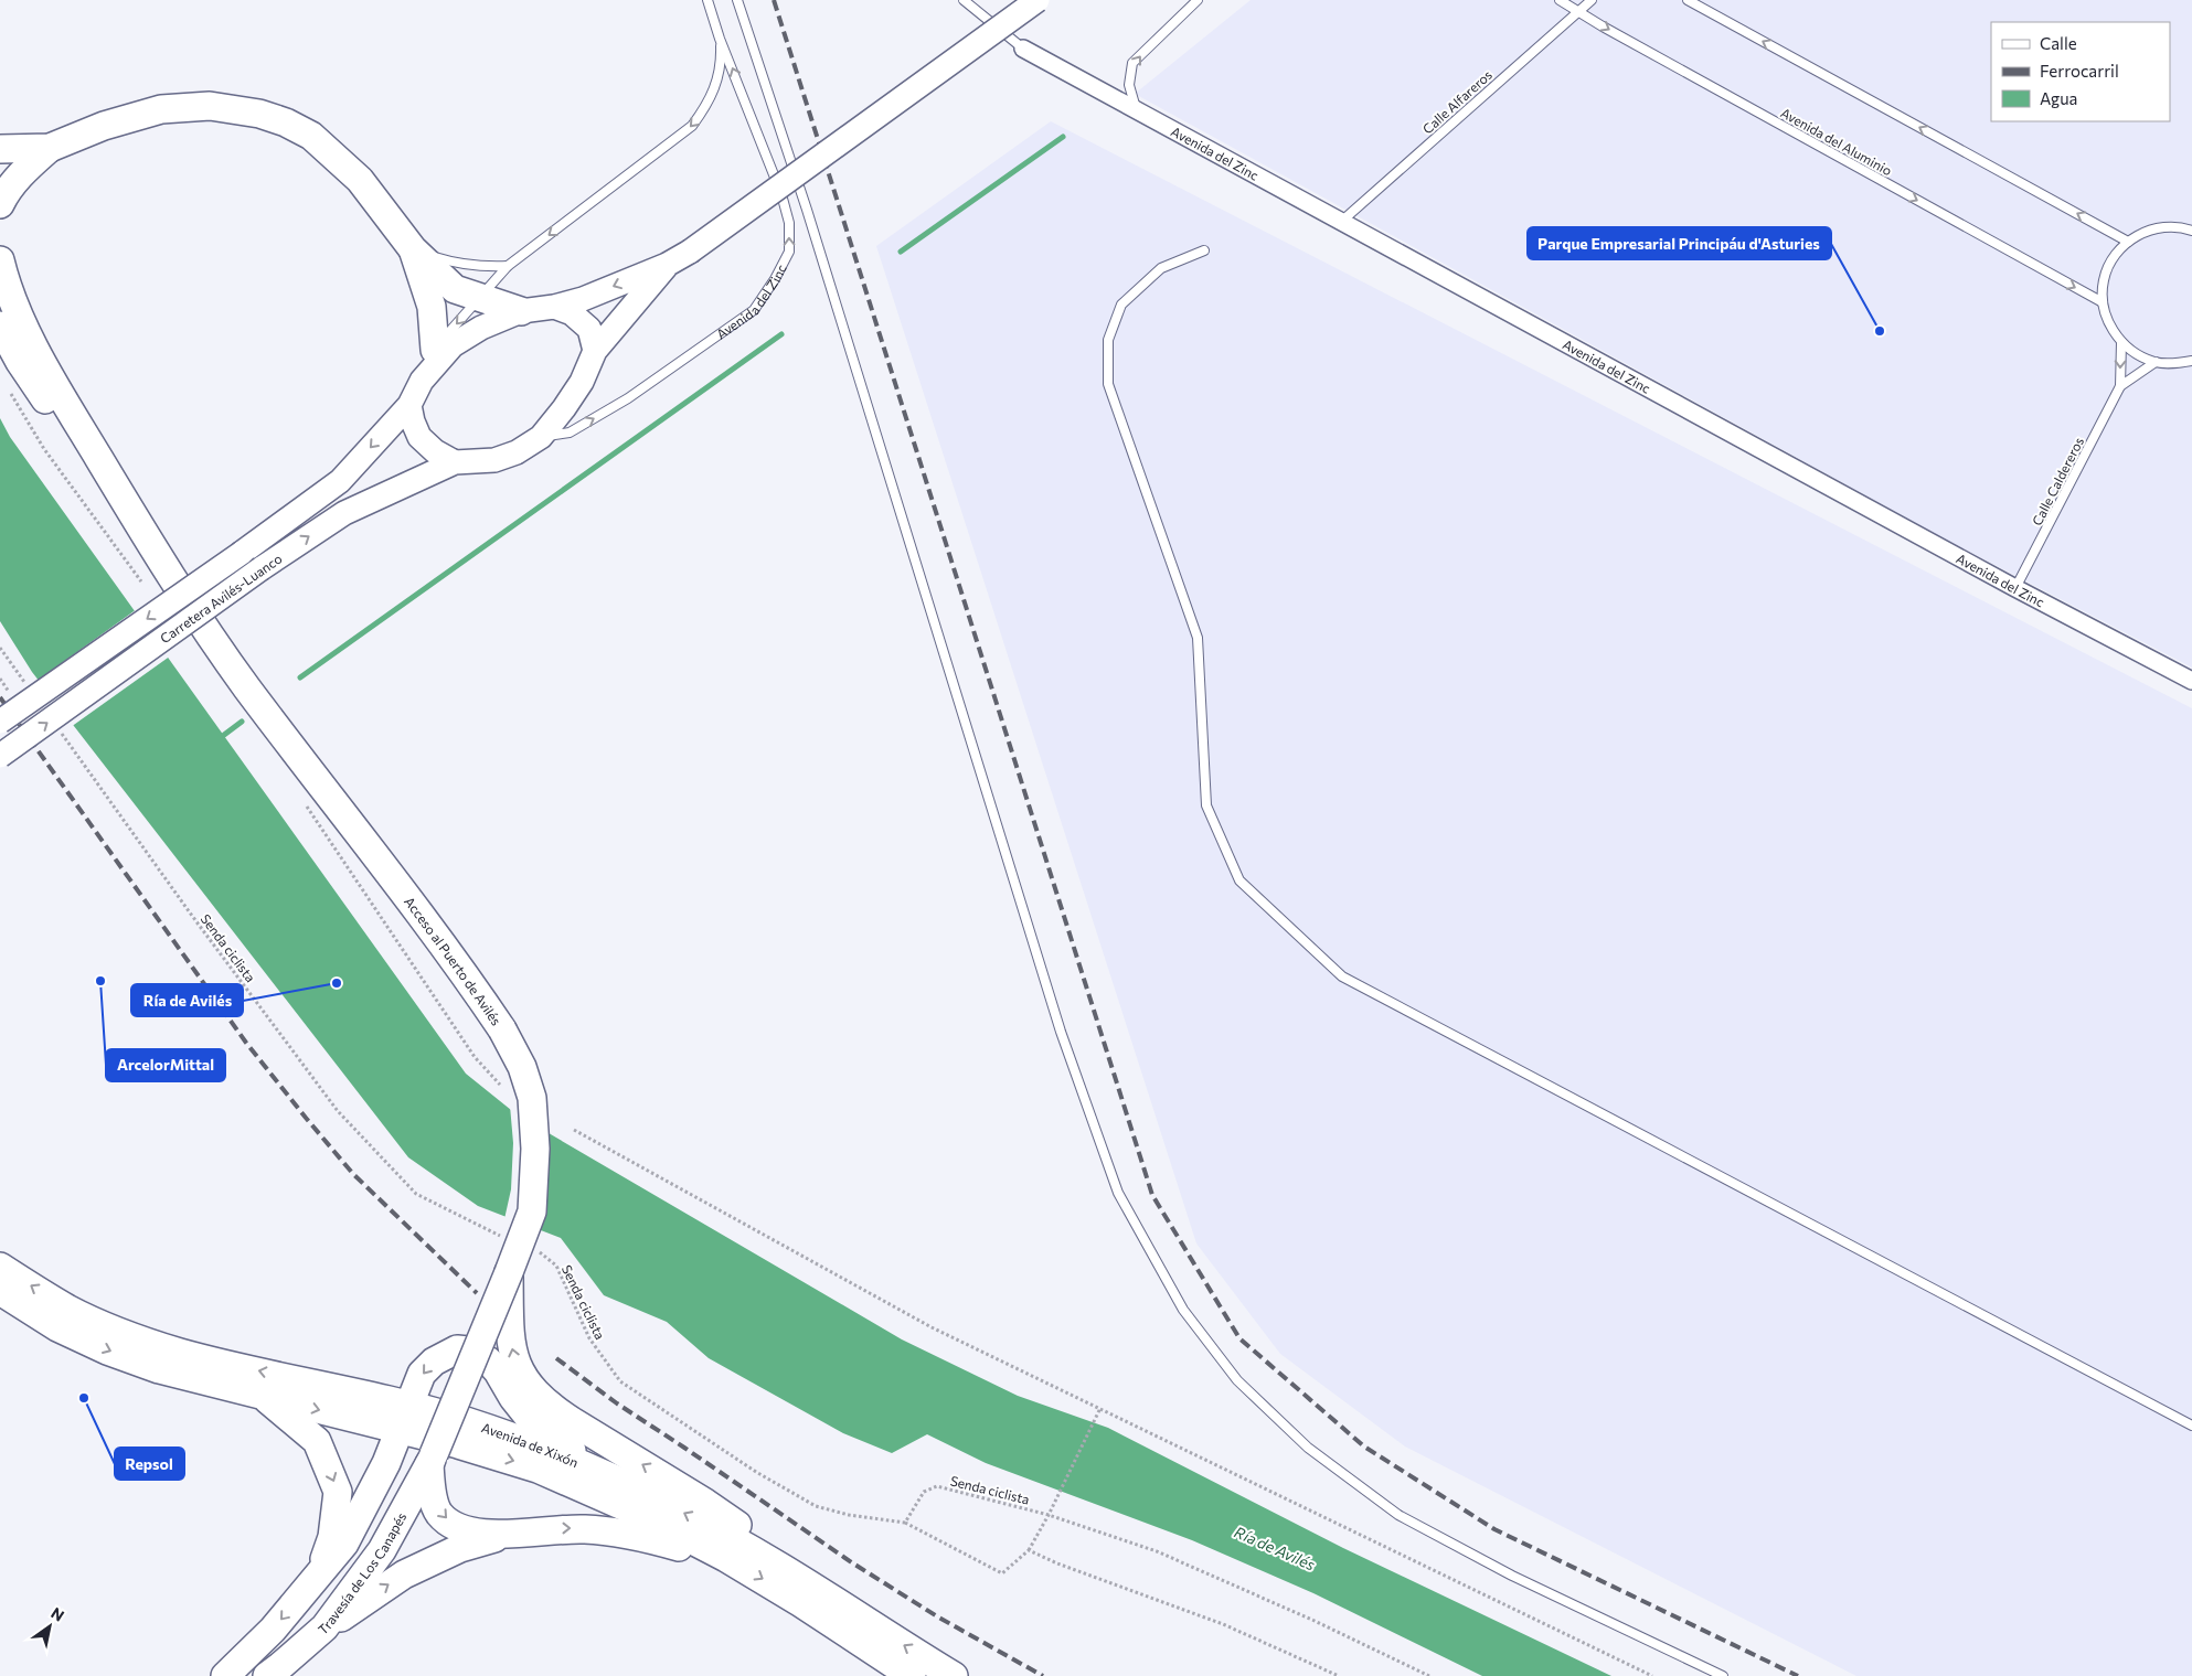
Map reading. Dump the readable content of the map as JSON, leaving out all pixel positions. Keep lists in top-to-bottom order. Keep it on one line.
{"streets":{"highway":["Acceso al Puerto de Avilés","Avenida de Xixón","Travesía de Los Canapés"],"main road":["Carretera Avilés-Luanco"],"street":["Avenida del Zinc"],"lane":["Calle Alfareros","Avenida del Aluminio","Calle Caldereros"],"path":["Senda ciclista"]},"crossings":[["Calle Alfareros","Avenida del Aluminio"],["Calle Alfareros","Avenida del Zinc"],["Avenida del Zinc","Calle Caldereros"],["Avenida del Zinc","Carretera Avilés-Luanco"],["Acceso al Puerto de Avilés","Travesía de Los Canapés"]],"water":["Ría de Avilés"],"places":["Parque Empresarial Principáu d'Asturies","ArcelorMittal","Ría de Avilés","Repsol"],"legend":["Calle","Ferrocarril","Agua"],"north":"top right"}
